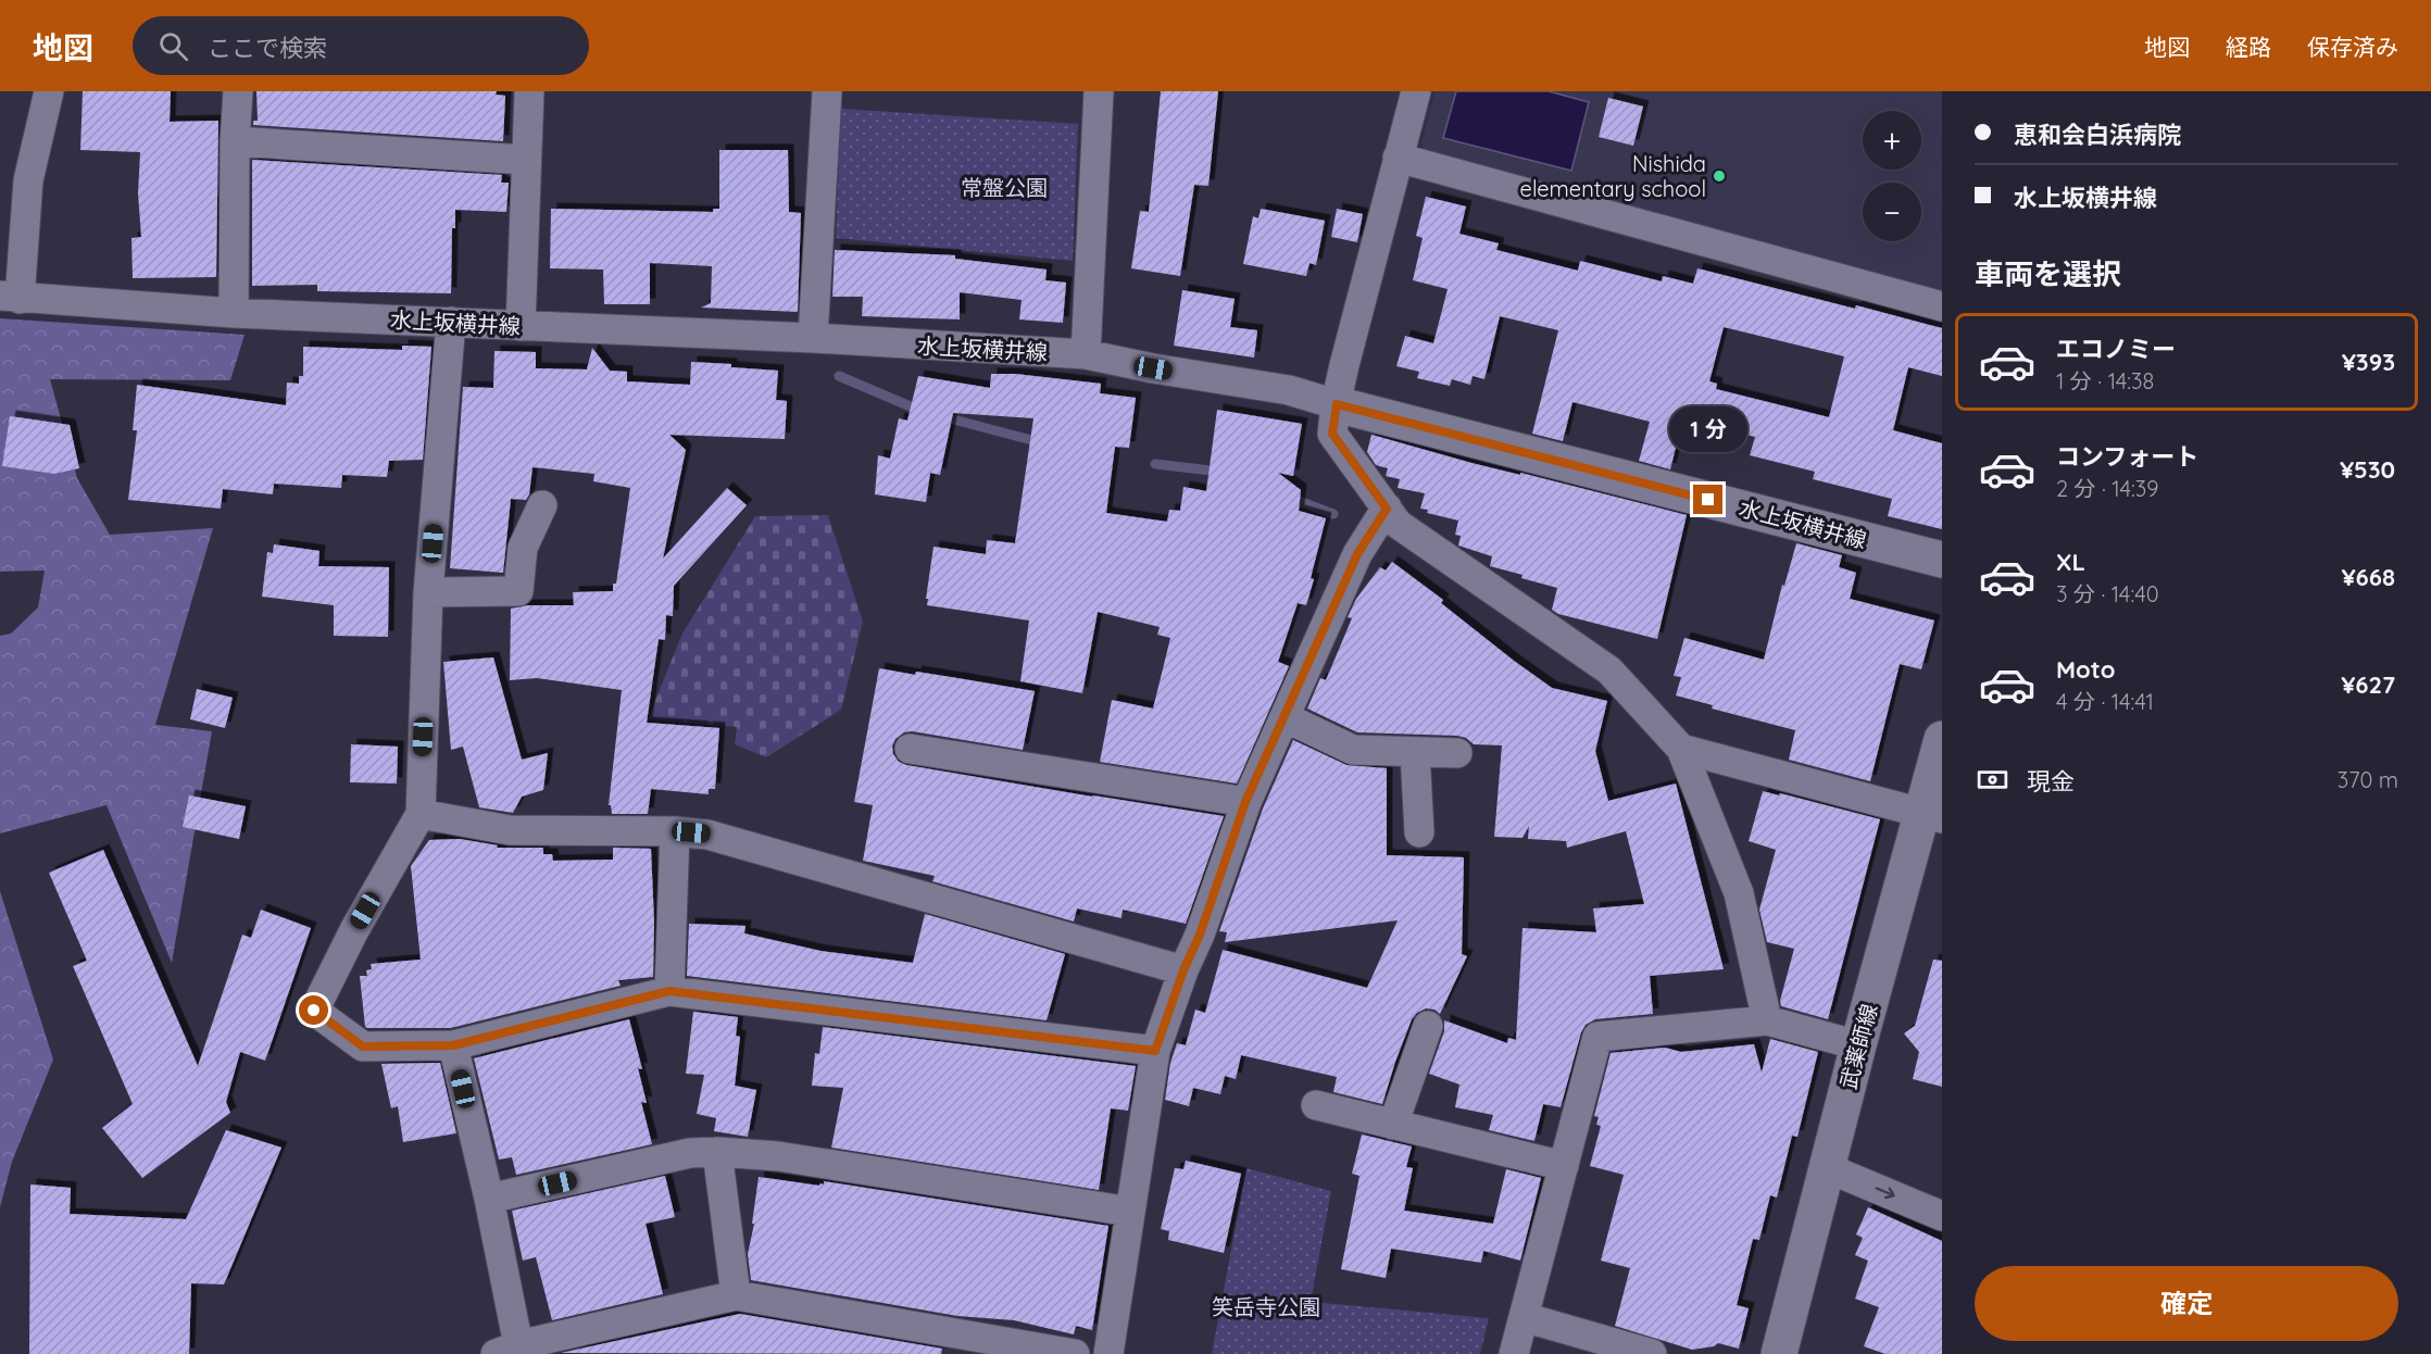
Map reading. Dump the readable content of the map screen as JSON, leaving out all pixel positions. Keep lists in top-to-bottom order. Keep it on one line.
{"streets":{"street":["水上坂横井線","武薬師線"]},"parks":["常盤公園","笑岳寺公園"],"places":["Nishida elementary school"],"page":{"header":"地図","search":"ここで検索","nav":["地図","経路","保存済み"],"banner":["恵和会白浜病院","水上坂横井線"],"map_buttons":["+","−"],"heading":"車両を選択","list":[{"name":"エコノミー","note":"1 分 · 14:38","value":"¥393"},{"name":"コンフォート","note":"2 分 · 14:39","value":"¥530"},{"name":"XL","note":"3 分 · 14:40","value":"¥668"},{"name":"Moto","note":"4 分 · 14:41","value":"¥627"}],"bubble":"1 分","pay":["現金","370 m"],"buttons":"確定"}}
